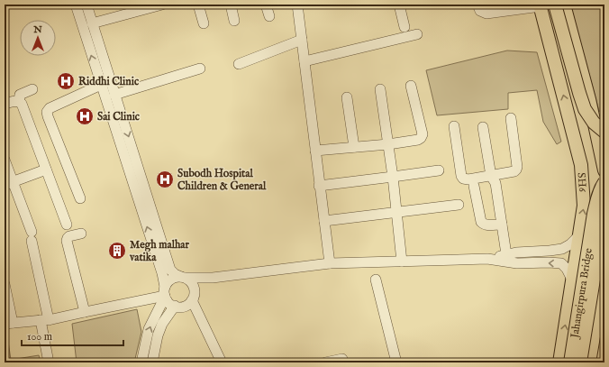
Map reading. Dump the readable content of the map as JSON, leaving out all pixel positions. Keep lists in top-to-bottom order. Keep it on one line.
{"streets":{"main road":["SH6","Jahangirpura Bridge"]},"places":{"hospital":["Riddhi Clinic","Sai Clinic","Subodh Hospital Children & General"],"building":["Megh malhar vatika"]},"scale_bar":"100 m","north":"top"}
